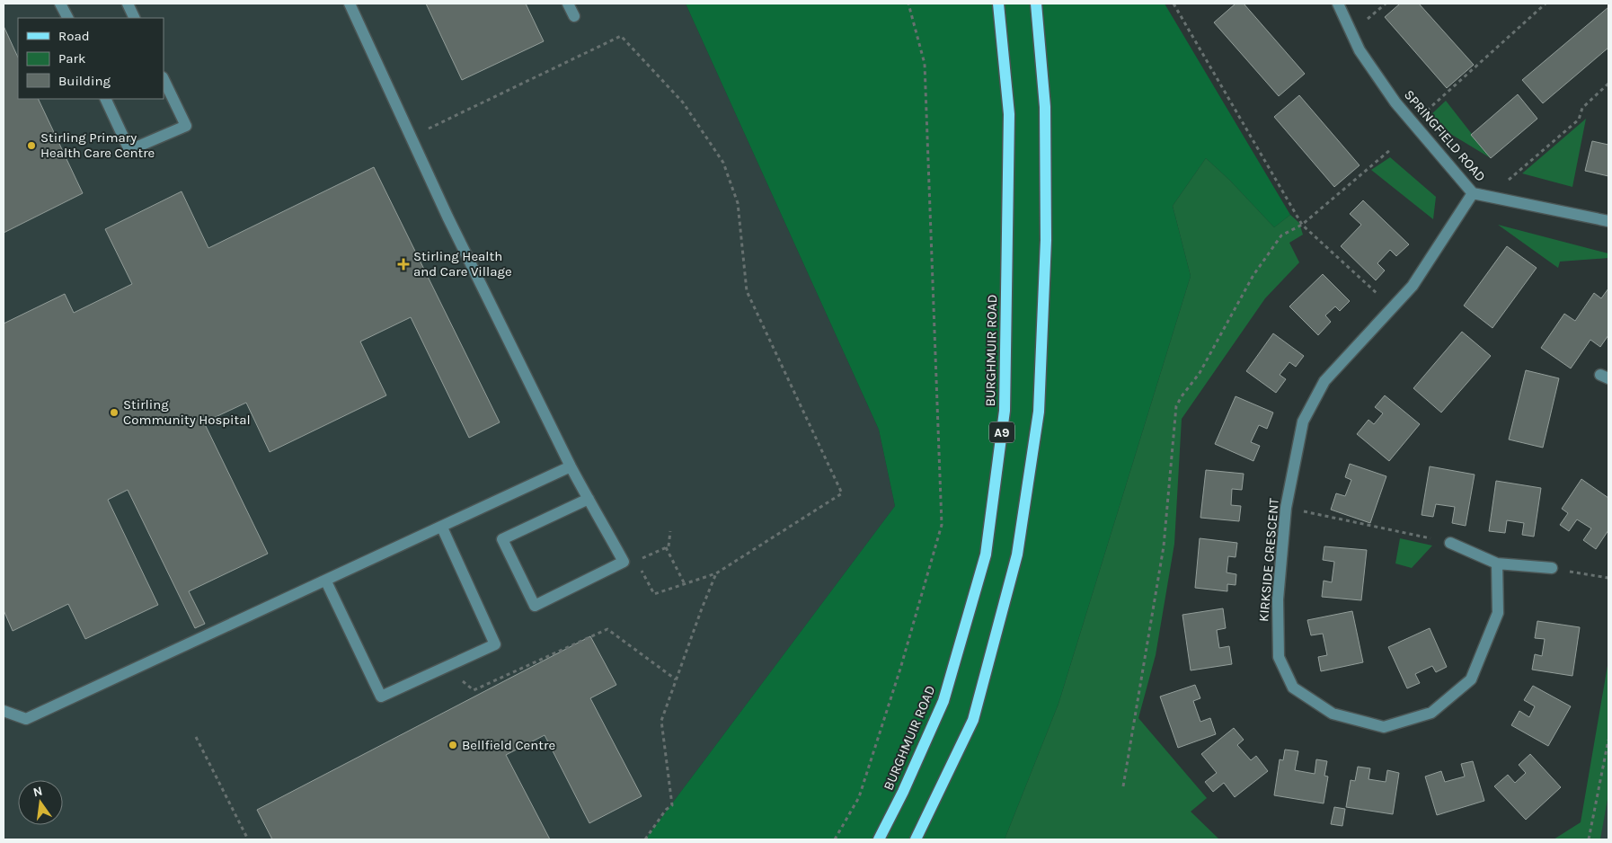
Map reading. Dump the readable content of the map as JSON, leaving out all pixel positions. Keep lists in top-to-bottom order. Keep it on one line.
{"streets":{"main road":["BURGHMUIR ROAD","A9"],"street":["SPRINGFIELD ROAD","KIRKSIDE CRESCENT"]},"crossings":[["SPRINGFIELD ROAD","KIRKSIDE CRESCENT"]],"places":{"other":["Stirling Primary Health Care Centre","Stirling Community Hospital","Bellfield Centre"],"health":["Stirling Health and Care Village"]},"legend":["Road","Park","Building"],"north":"top"}
